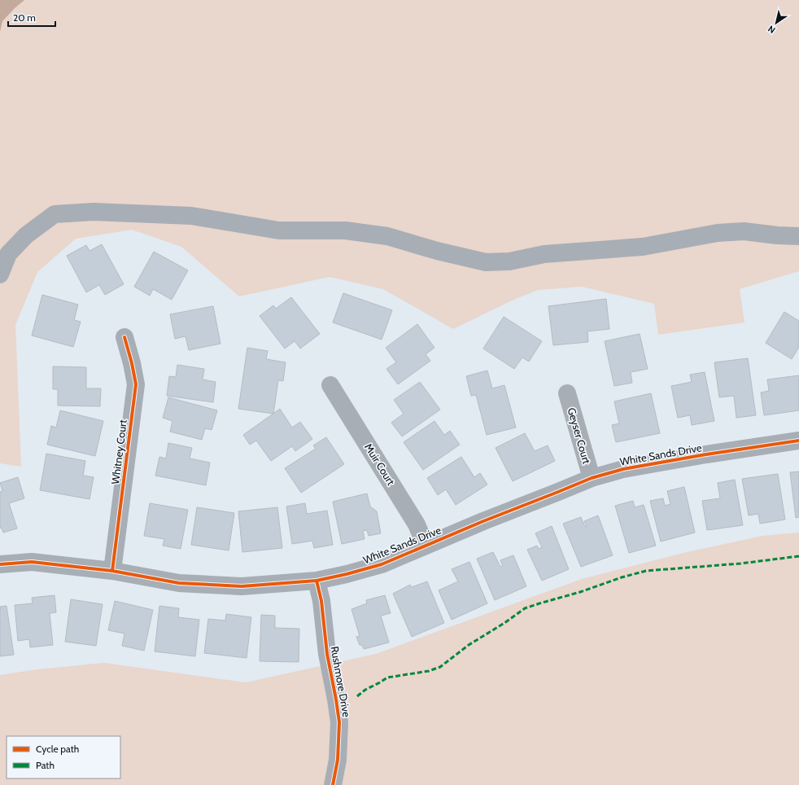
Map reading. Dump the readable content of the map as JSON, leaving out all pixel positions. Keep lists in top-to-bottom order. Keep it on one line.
{"streets":{"street":["Geyser Court","Whitney Court","White Sands Drive","Muir Court","Rushmore Drive"]},"crossings":[["Geyser Court","White Sands Drive"],["Whitney Court","White Sands Drive"],["White Sands Drive","Muir Court"],["White Sands Drive","Rushmore Drive"]],"legend":["Cycle path","Path"],"scale_bar":"20 m","north":"bottom left"}
